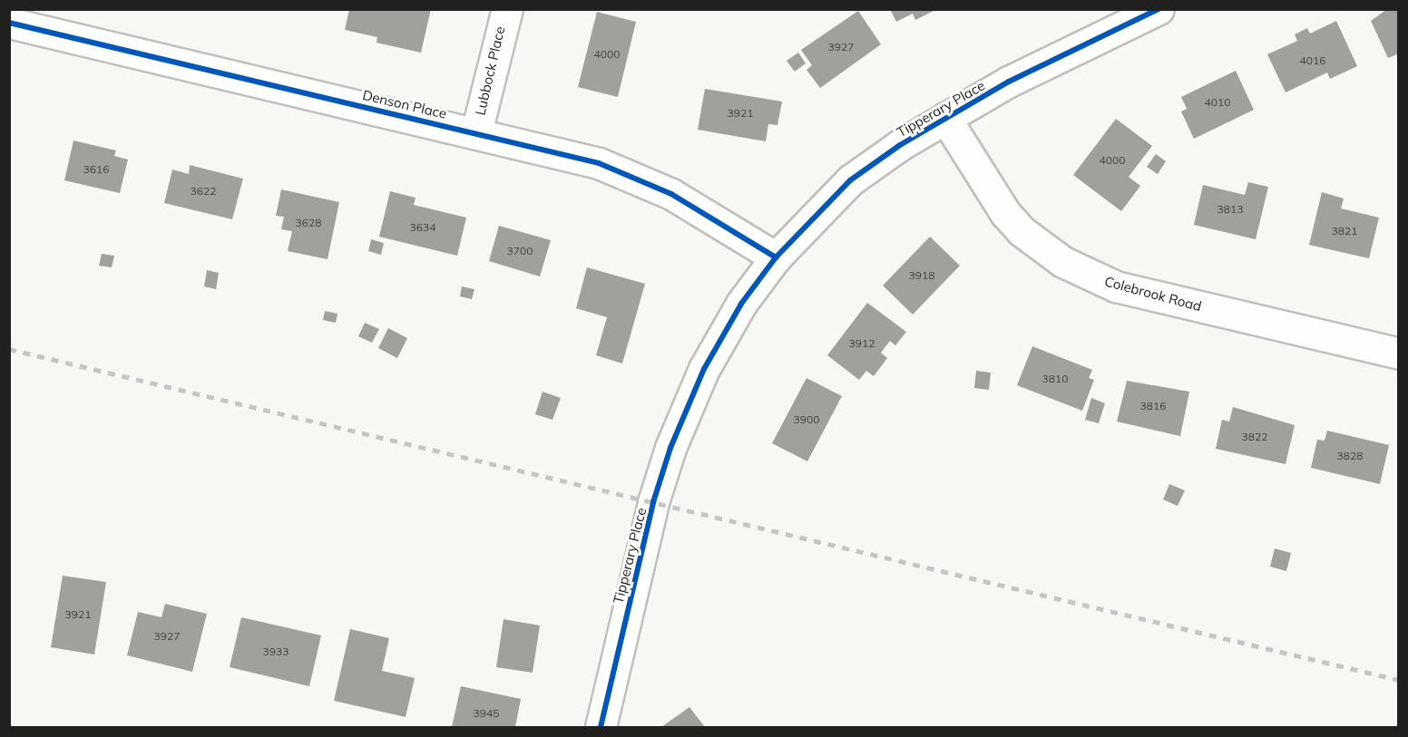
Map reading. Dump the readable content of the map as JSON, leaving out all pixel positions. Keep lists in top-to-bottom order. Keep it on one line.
{"streets":{"street":["Lubbock Place","Denson Place","Tipperary Place","Colebrook Road"]},"crossings":[["Lubbock Place","Denson Place"],["Denson Place","Tipperary Place"],["Tipperary Place","Colebrook Road"]],"house_numbers":["3927","4000","4016","4010","3921","4000","3616","3622","3813","3628","3634","3821","3700","3918","3912","3810","3816","3900","3822","3828","3921","3927","3933","3945"]}
